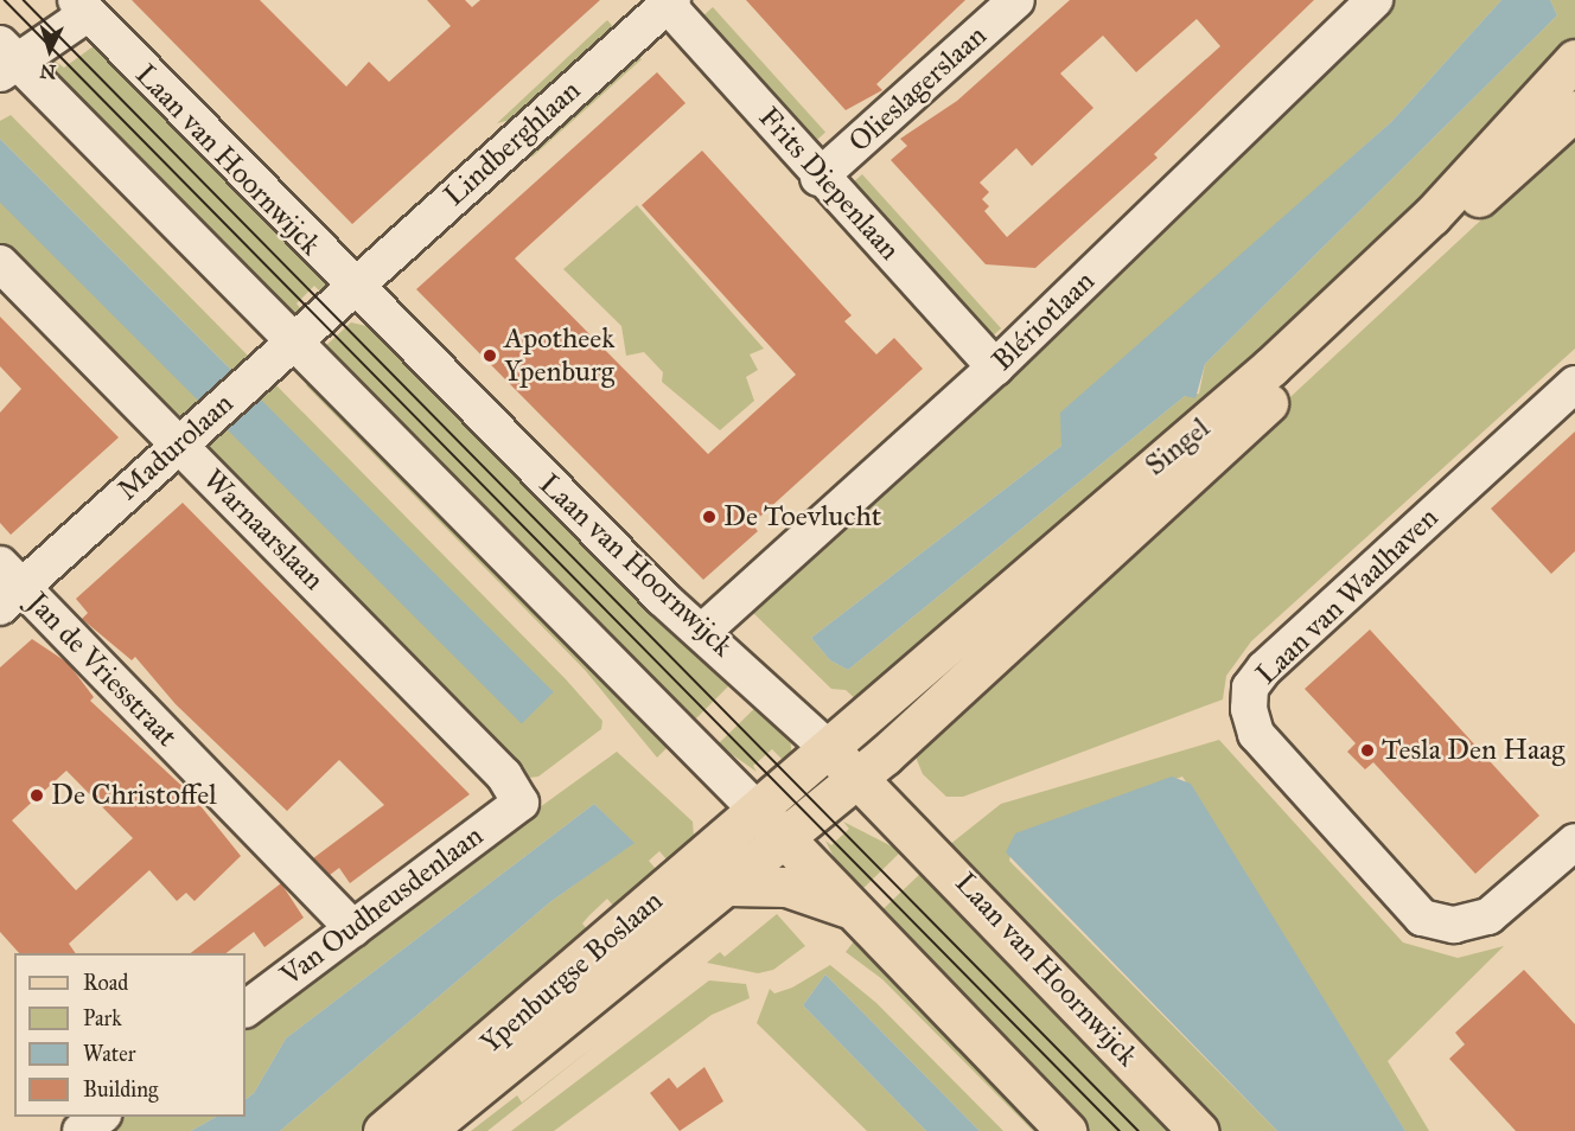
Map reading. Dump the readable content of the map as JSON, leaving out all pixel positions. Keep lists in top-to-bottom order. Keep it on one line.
{"streets":{"main road":["Laan van Hoornwijck","Singel","Ypenburgse Boslaan"],"street":["Olieslagerslaan","Lindberghlaan","Frits Diepenlaan","Blériotlaan","Madurolaan","Warnaarslaan","Laan van Waalhaven","Jan de Vriesstraat","Van Oudheusdenlaan"]},"crossings":[["Olieslagerslaan","Frits Diepenlaan"],["Lindberghlaan","Laan van Hoornwijck"],["Lindberghlaan","Frits Diepenlaan"],["Lindberghlaan","Madurolaan"],["Laan van Hoornwijck","Blériotlaan"],["Laan van Hoornwijck","Madurolaan"],["Laan van Hoornwijck","Singel"],["Frits Diepenlaan","Blériotlaan"],["Madurolaan","Warnaarslaan"],["Madurolaan","Jan de Vriesstraat"],["Singel","Ypenburgse Boslaan"],["Warnaarslaan","Van Oudheusdenlaan"],["Jan de Vriesstraat","Van Oudheusdenlaan"]],"places":["Apotheek Ypenburg","De Toevlucht","Tesla Den Haag","De Christoffel"],"legend":["Road","Park","Water","Building"],"north":"bottom"}
